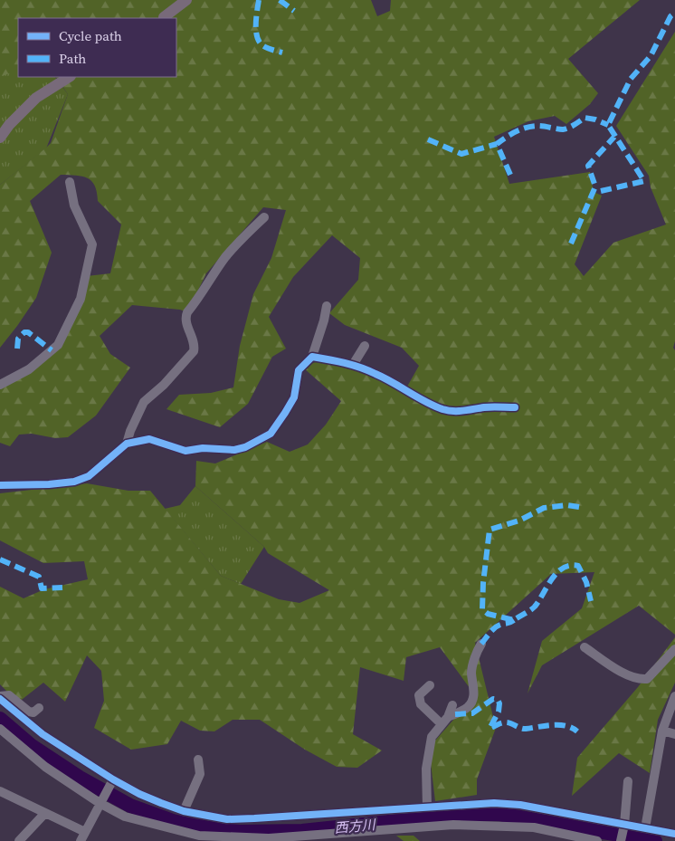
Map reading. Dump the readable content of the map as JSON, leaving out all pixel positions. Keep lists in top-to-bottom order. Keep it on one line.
{"water":["西方川"],"legend":["Cycle path","Path"]}
